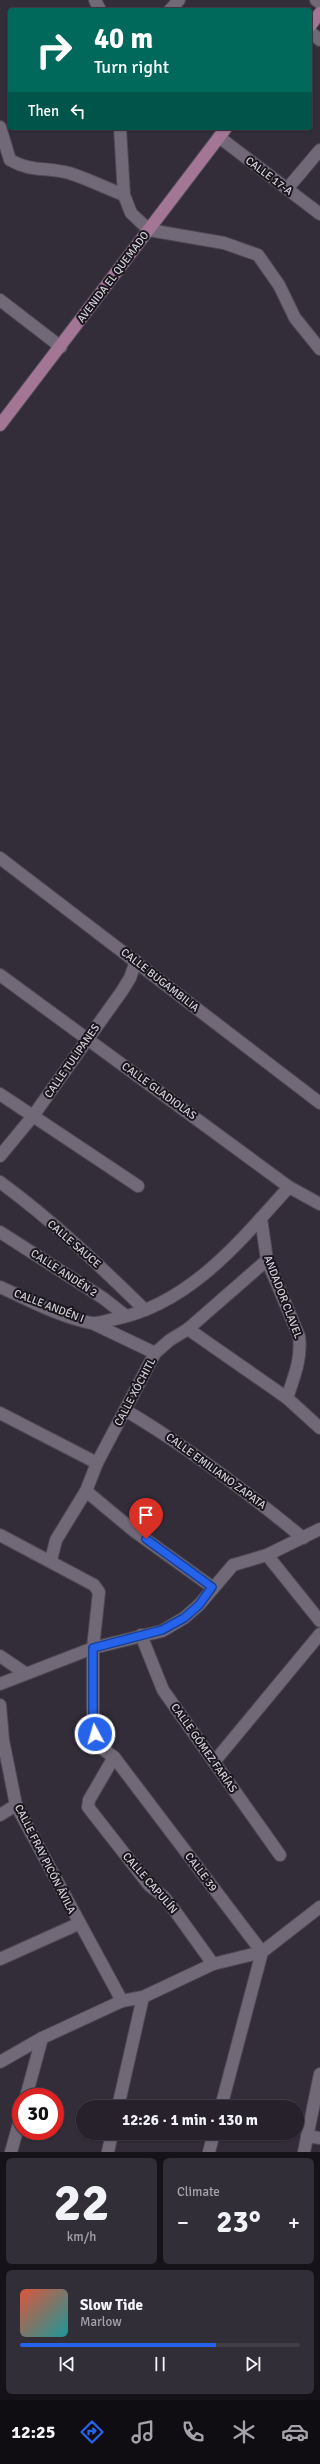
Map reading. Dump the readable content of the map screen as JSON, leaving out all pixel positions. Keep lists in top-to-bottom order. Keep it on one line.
{"streets":{"main road":["AVENIDA EL QUEMADO"],"street":["CALLE 17-A","CALLE BUGAMBILIA","CALLE TULIPANES","CALLE GLADIOLAS","CALLE SAUCE","CALLE ANDÉN 2","ANDADOR CLAVEL","CALLE ANDÉN I","CALLE XÓCHITL","CALLE EMILIANO ZAPATA","CALLE GÓMEZ FARÍAS","CALLE FRAY PICÓN ÁVILA","CALLE 39","CALLE CAPULÍN"]},"crossings":[["CALLE 17-A","AVENIDA EL QUEMADO"],["CALLE BUGAMBILIA","CALLE TULIPANES"],["CALLE TULIPANES","CALLE GLADIOLAS"],["CALLE SAUCE","CALLE ANDÉN I"],["CALLE ANDÉN 2","CALLE ANDÉN I"],["ANDADOR CLAVEL","CALLE ANDÉN I"],["ANDADOR CLAVEL","CALLE XÓCHITL"],["CALLE XÓCHITL","CALLE EMILIANO ZAPATA"],["CALLE XÓCHITL","CALLE 39"],["CALLE 39","CALLE CAPULÍN"]],"page":{"turn":["40 m","Turn right"],"then":"Then","limit":"30","trip":"12:26 · 1 min · 130 m","tile":[["22","km/h"],"Climate"],"heat":["−","23°","+"],"song":["Slow Tide","Marlow"],"tabs":"12:25"}}
